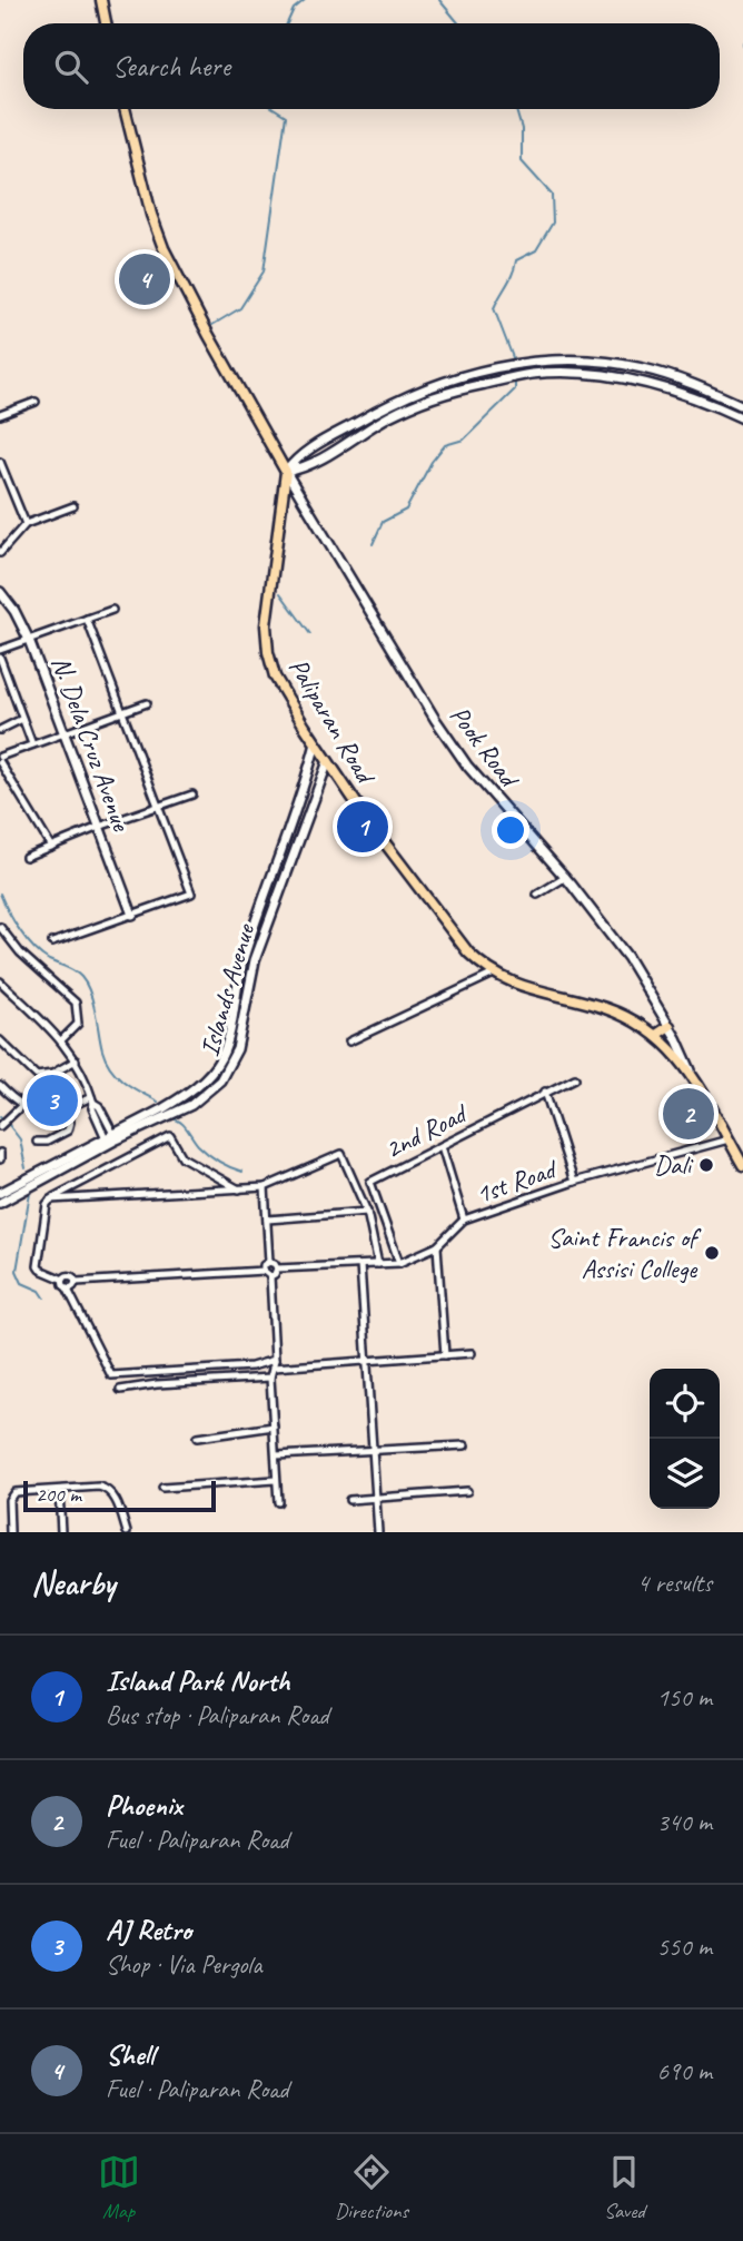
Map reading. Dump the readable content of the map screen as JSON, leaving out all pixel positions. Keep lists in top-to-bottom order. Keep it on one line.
{"streets":{"main road":["Paliparan Road"],"street":["N. Dela Cruz Avenue","Pook Road","Islands Avenue","2nd Road","1st Road"]},"crossings":[["Paliparan Road","Pook Road"],["Paliparan Road","Islands Avenue"],["Paliparan Road","1st Road"],["2nd Road","1st Road"]],"places":["Dali","Saint Francis of Assisi College"],"scale_bar":"200 m","page":{"search":"Search here","pins":["4","1","3","2"],"scale":"200 m","heading":["Nearby","4 results"],"list":[{"mark":"1","name":"Island Park North","note":"Bus stop · Paliparan Road","value":"150 m"},{"mark":"2","name":"Phoenix","note":"Fuel · Paliparan Road","value":"340 m"},{"mark":"3","name":"AJ Retro","note":"Shop · Via Pergola","value":"550 m"},{"mark":"4","name":"Shell","note":"Fuel · Paliparan Road","value":"690 m"}],"nav":["Map","Directions","Saved"]}}
